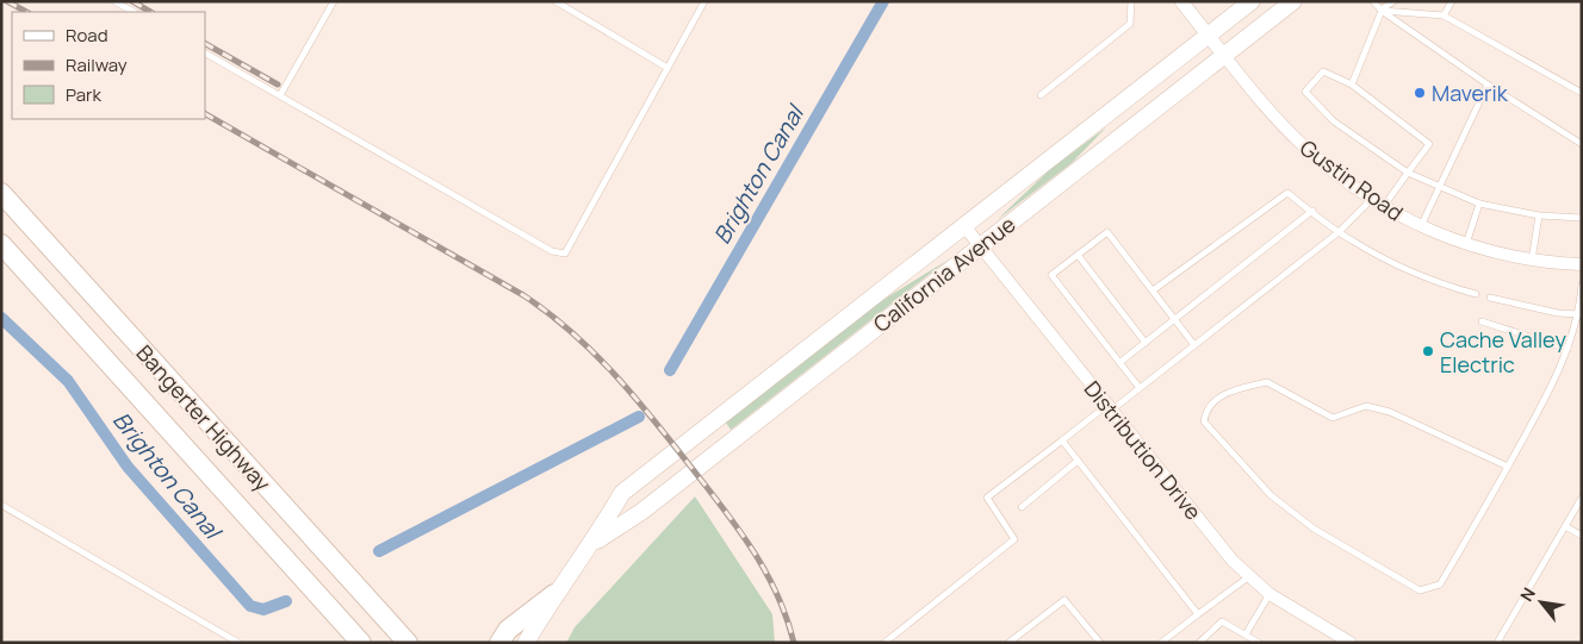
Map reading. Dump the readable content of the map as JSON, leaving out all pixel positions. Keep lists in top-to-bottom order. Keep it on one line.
{"streets":{"highway":["Bangerter Highway"],"main road":["California Avenue"],"street":["Gustin Road","Distribution Drive"]},"crossings":[["Gustin Road","California Avenue"],["California Avenue","Distribution Drive"]],"water":["Brighton Canal"],"places":["Maverik","Cache Valley Electric"],"legend":["Road","Railway","Park"],"north":"top left"}
